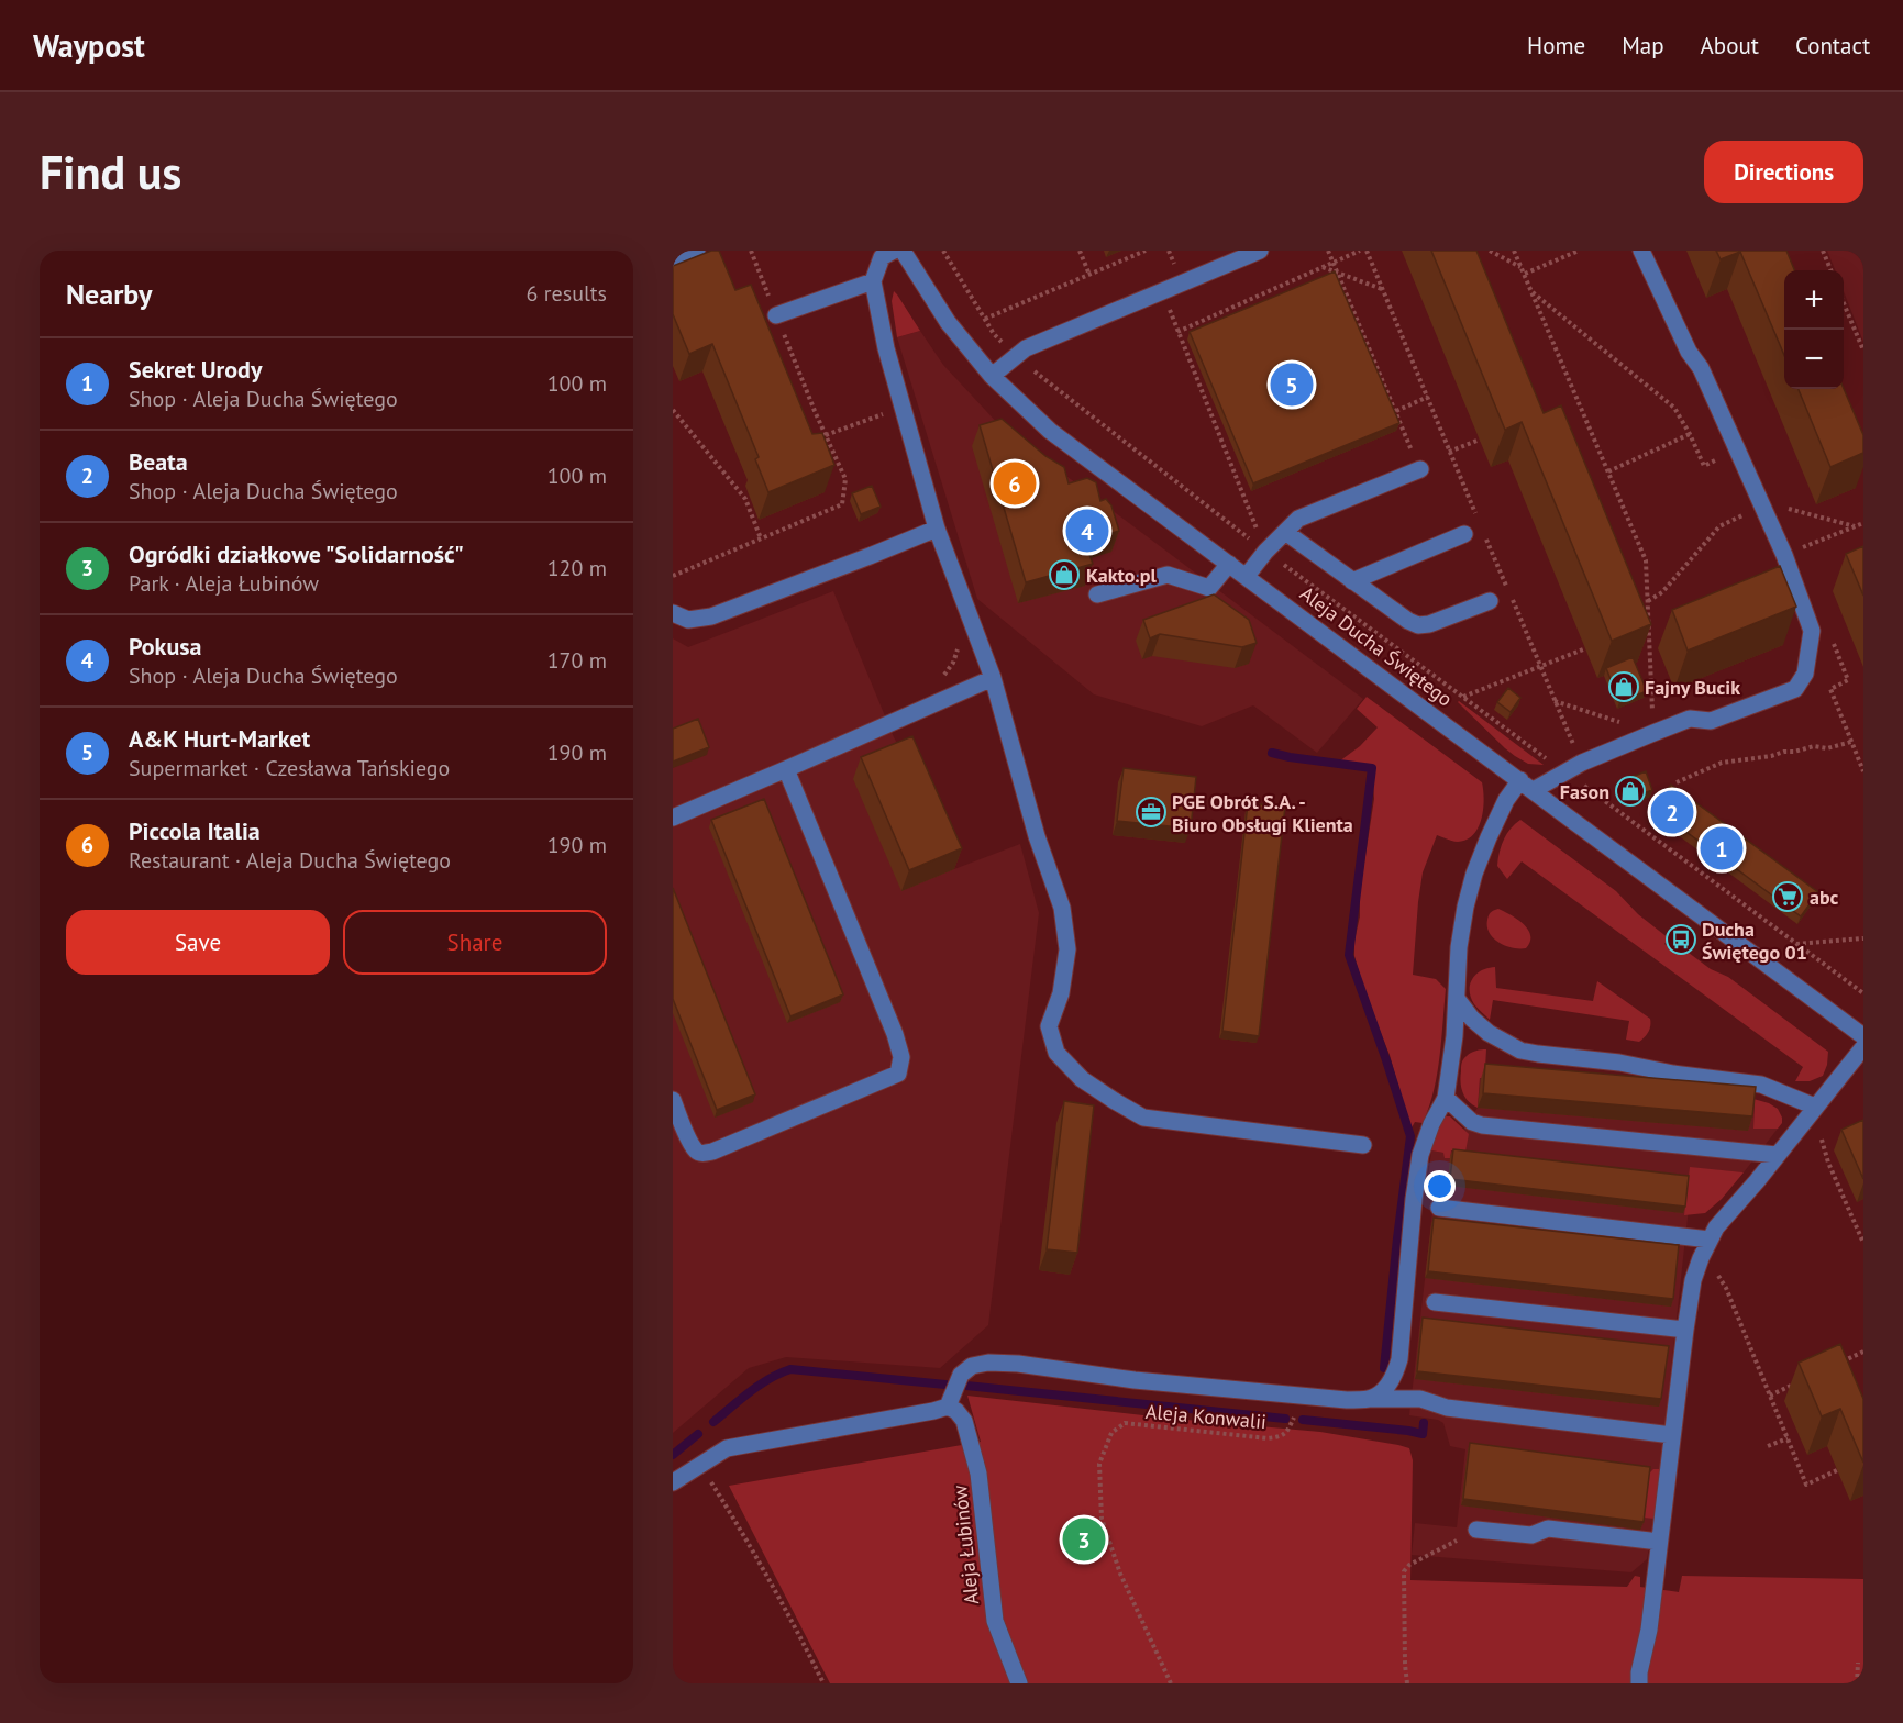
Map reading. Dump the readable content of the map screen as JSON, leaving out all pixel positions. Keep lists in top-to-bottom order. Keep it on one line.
{"streets":{"street":["Aleja Ducha Świętego","Aleja Łubinów"],"path":["Aleja Konwalii"]},"places":{"shop":["Kakto.pl","Fajny Bucik","Fason"],"office":["PGE Obrót S.A. - Biuro Obsługi Klienta"],"supermarket":["abc"],"bus stop":["Ducha Świętego 01"]},"page":{"header":"Waypost","nav":["Home","Map","About","Contact"],"buttons":["Directions",["Save","Share"]],"title":"Find us","heading":["Nearby","6 results"],"map_buttons":["+","−"],"list":[{"mark":"1","name":"Sekret Urody","note":"Shop · Aleja Ducha Świętego","value":"100 m"},{"mark":"2","name":"Beata","note":"Shop · Aleja Ducha Świętego","value":"100 m"},{"mark":"3","name":"Ogródki działkowe \"Solidarność\"","note":"Park · Aleja Łubinów","value":"120 m"},{"mark":"4","name":"Pokusa","note":"Shop · Aleja Ducha Świętego","value":"170 m"},{"mark":"5","name":"A&K Hurt-Market","note":"Supermarket · Czesława Tańskiego","value":"190 m"},{"mark":"6","name":"Piccola Italia","note":"Restaurant · Aleja Ducha Świętego","value":"190 m"}],"pins":["5","6","4","2","1","3"]}}
